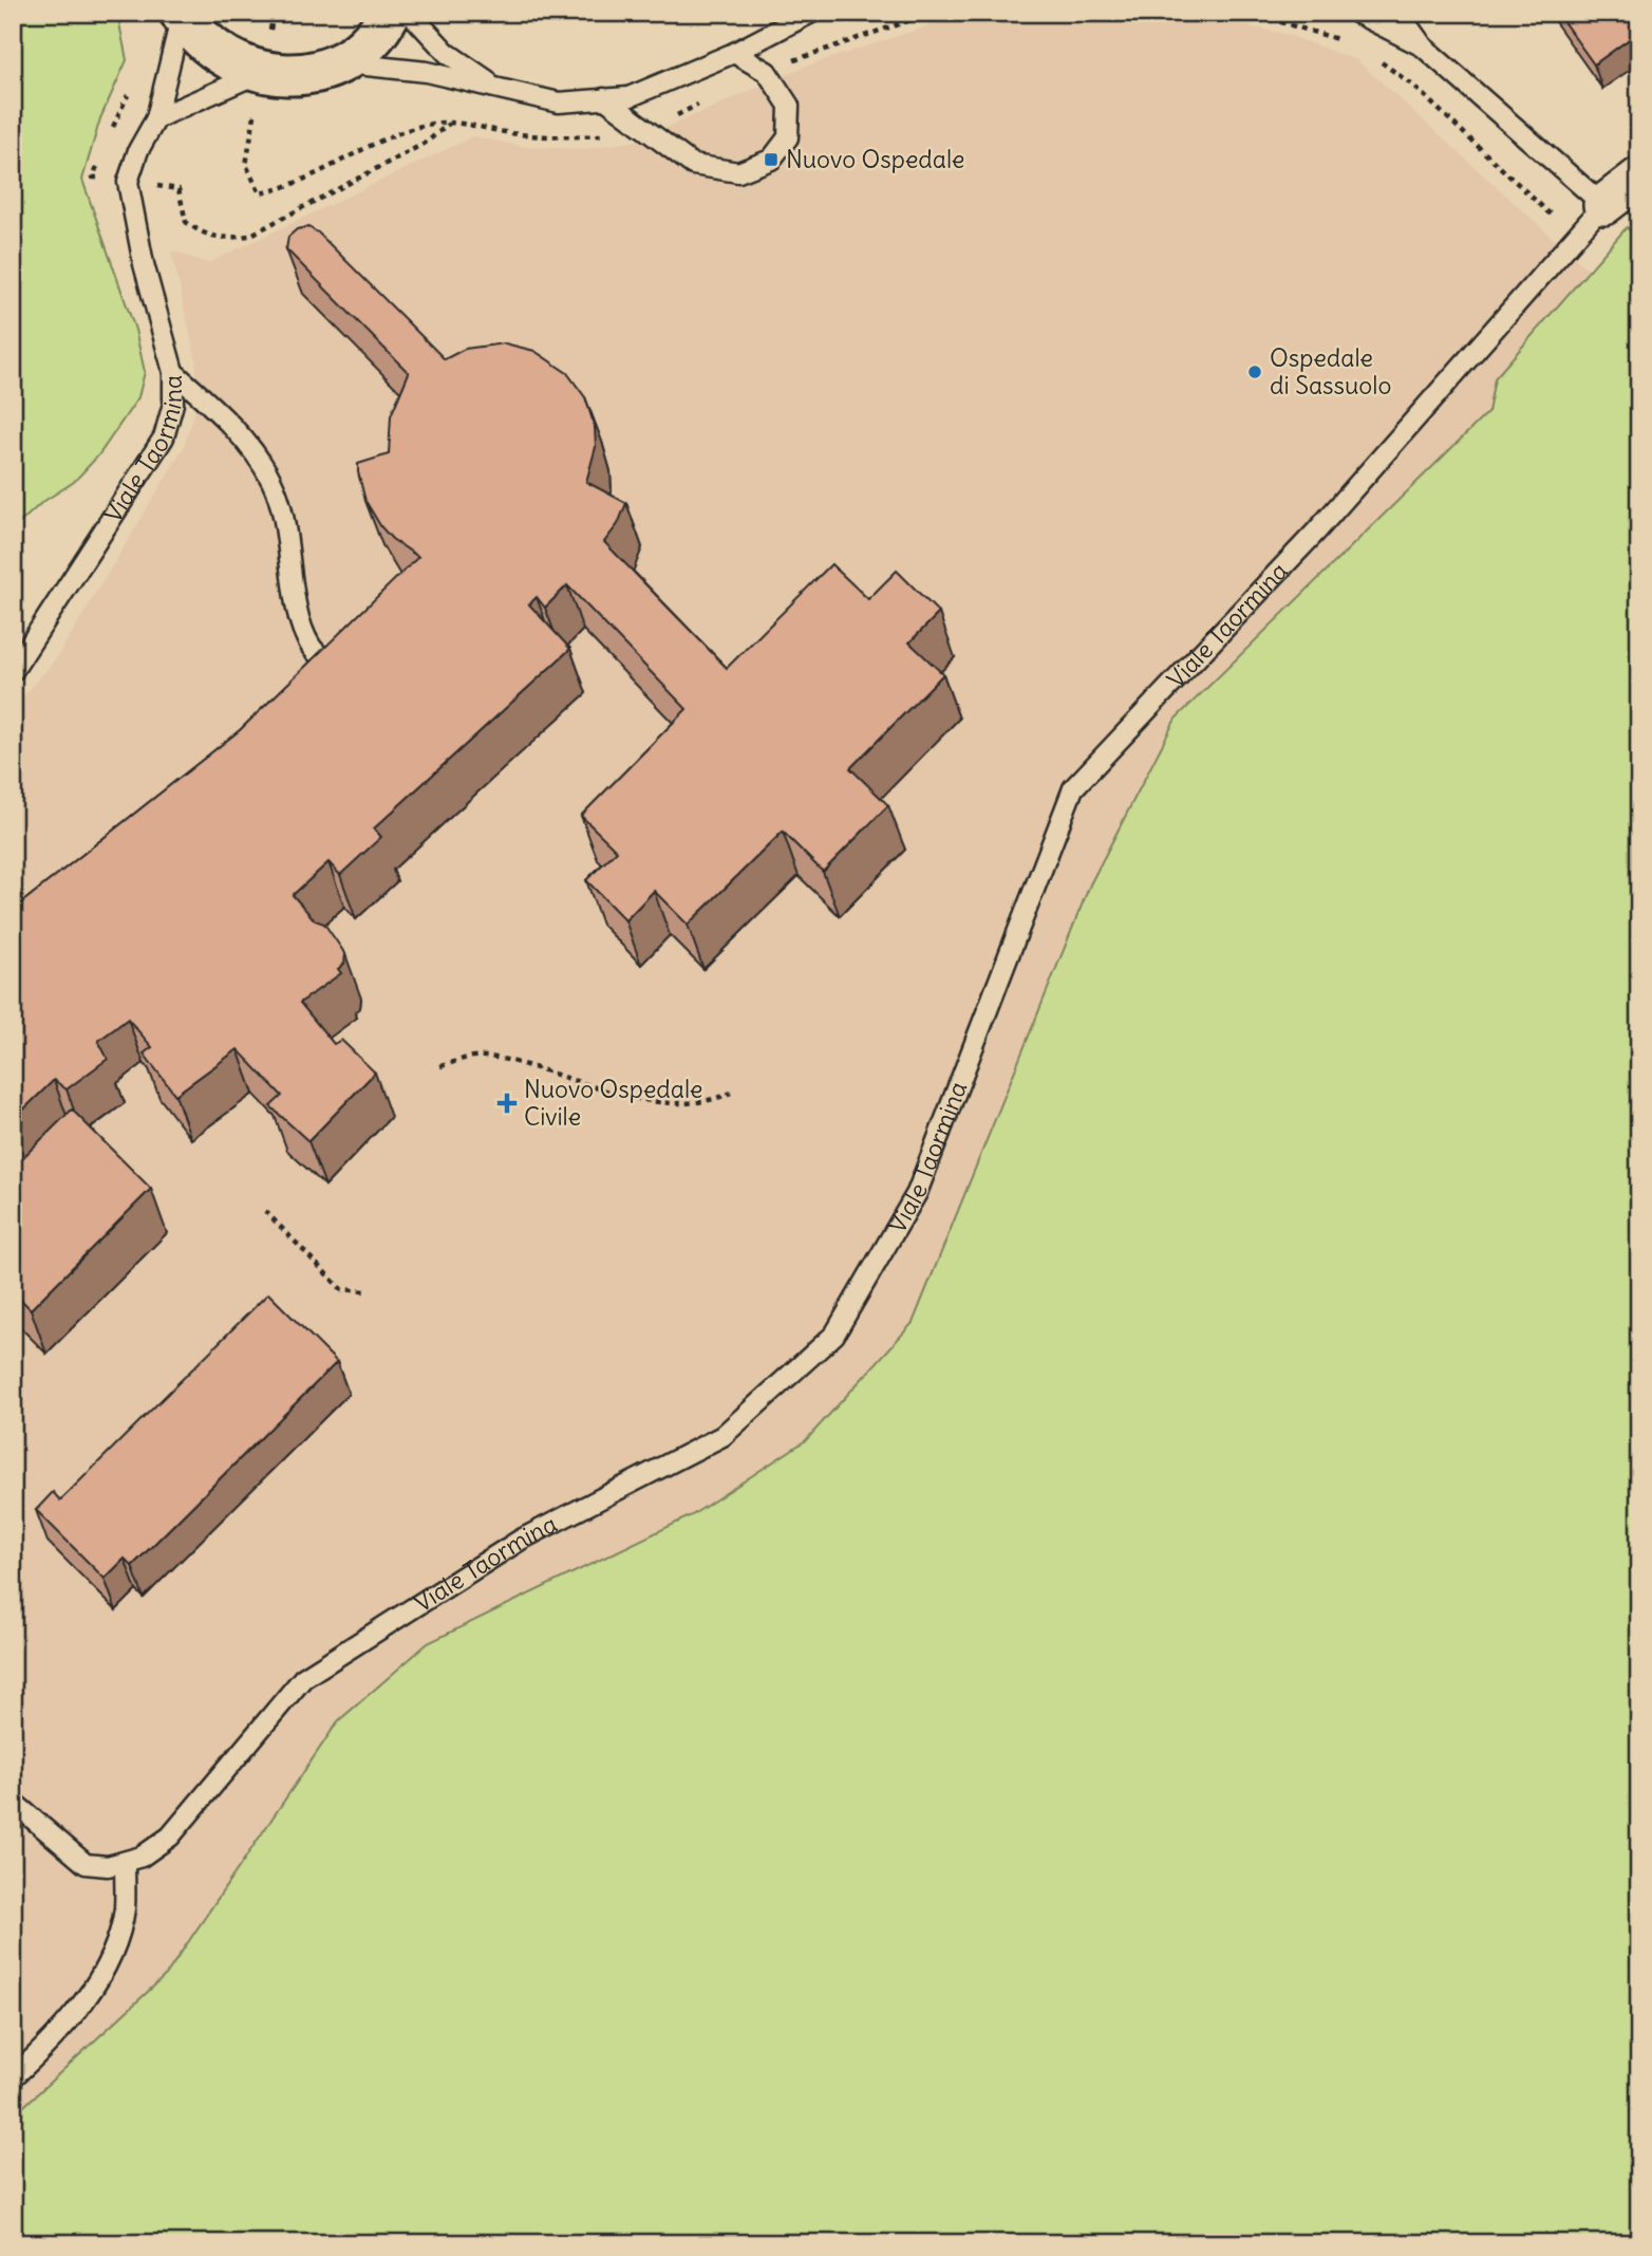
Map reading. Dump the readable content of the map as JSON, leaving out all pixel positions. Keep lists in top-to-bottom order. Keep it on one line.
{"streets":{"street":["Viale Taormina"]},"places":{"transit":["Nuovo Ospedale"],"other":["Ospedale di Sassuolo"],"health":["Nuovo Ospedale Civile"]}}
